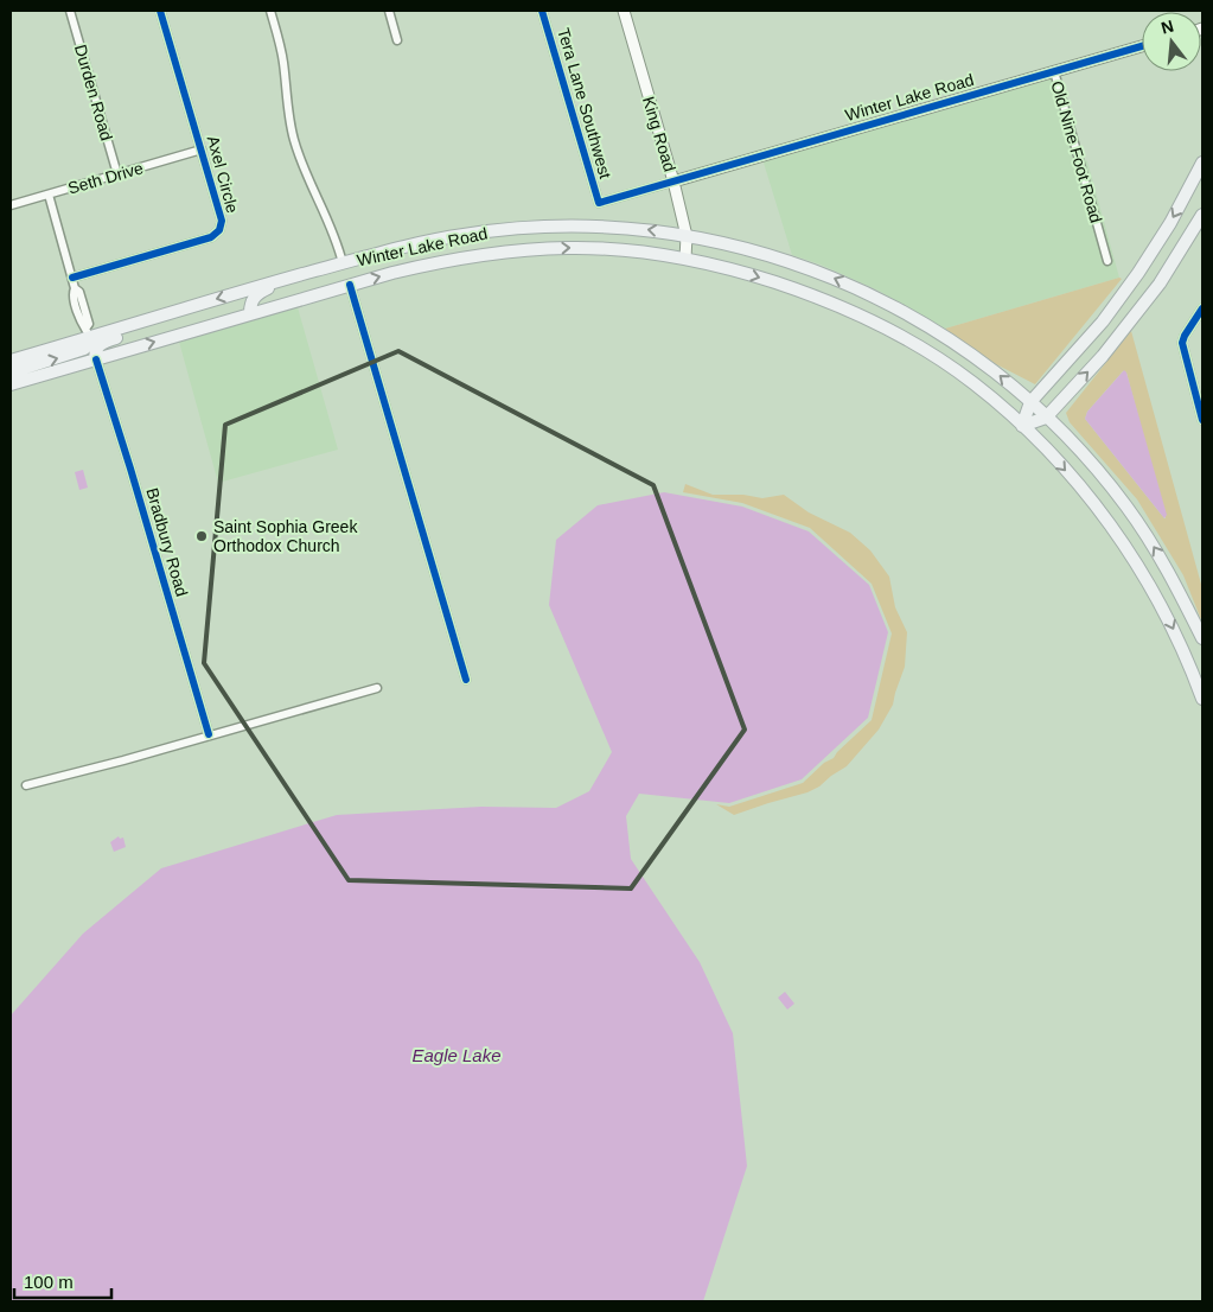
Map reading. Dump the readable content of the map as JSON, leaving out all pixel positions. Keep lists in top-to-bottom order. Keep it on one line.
{"streets":{"main road":["Winter Lake Road"],"street":["Durden Road","Tera Lane Southwest","King Road","Old Nine Foot Road","Axel Circle","Seth Drive","Bradbury Road"]},"crossings":[["Durden Road","Seth Drive"],["Winter Lake Road","Tera Lane Southwest"],["Winter Lake Road","King Road"],["Winter Lake Road","Old Nine Foot Road"],["Winter Lake Road","Bradbury Road"],["Tera Lane Southwest","King Road"],["Axel Circle","Seth Drive"]],"water":["Eagle Lake"],"places":["Saint Sophia Greek Orthodox Church"],"scale_bar":"100 m","north":"top"}
